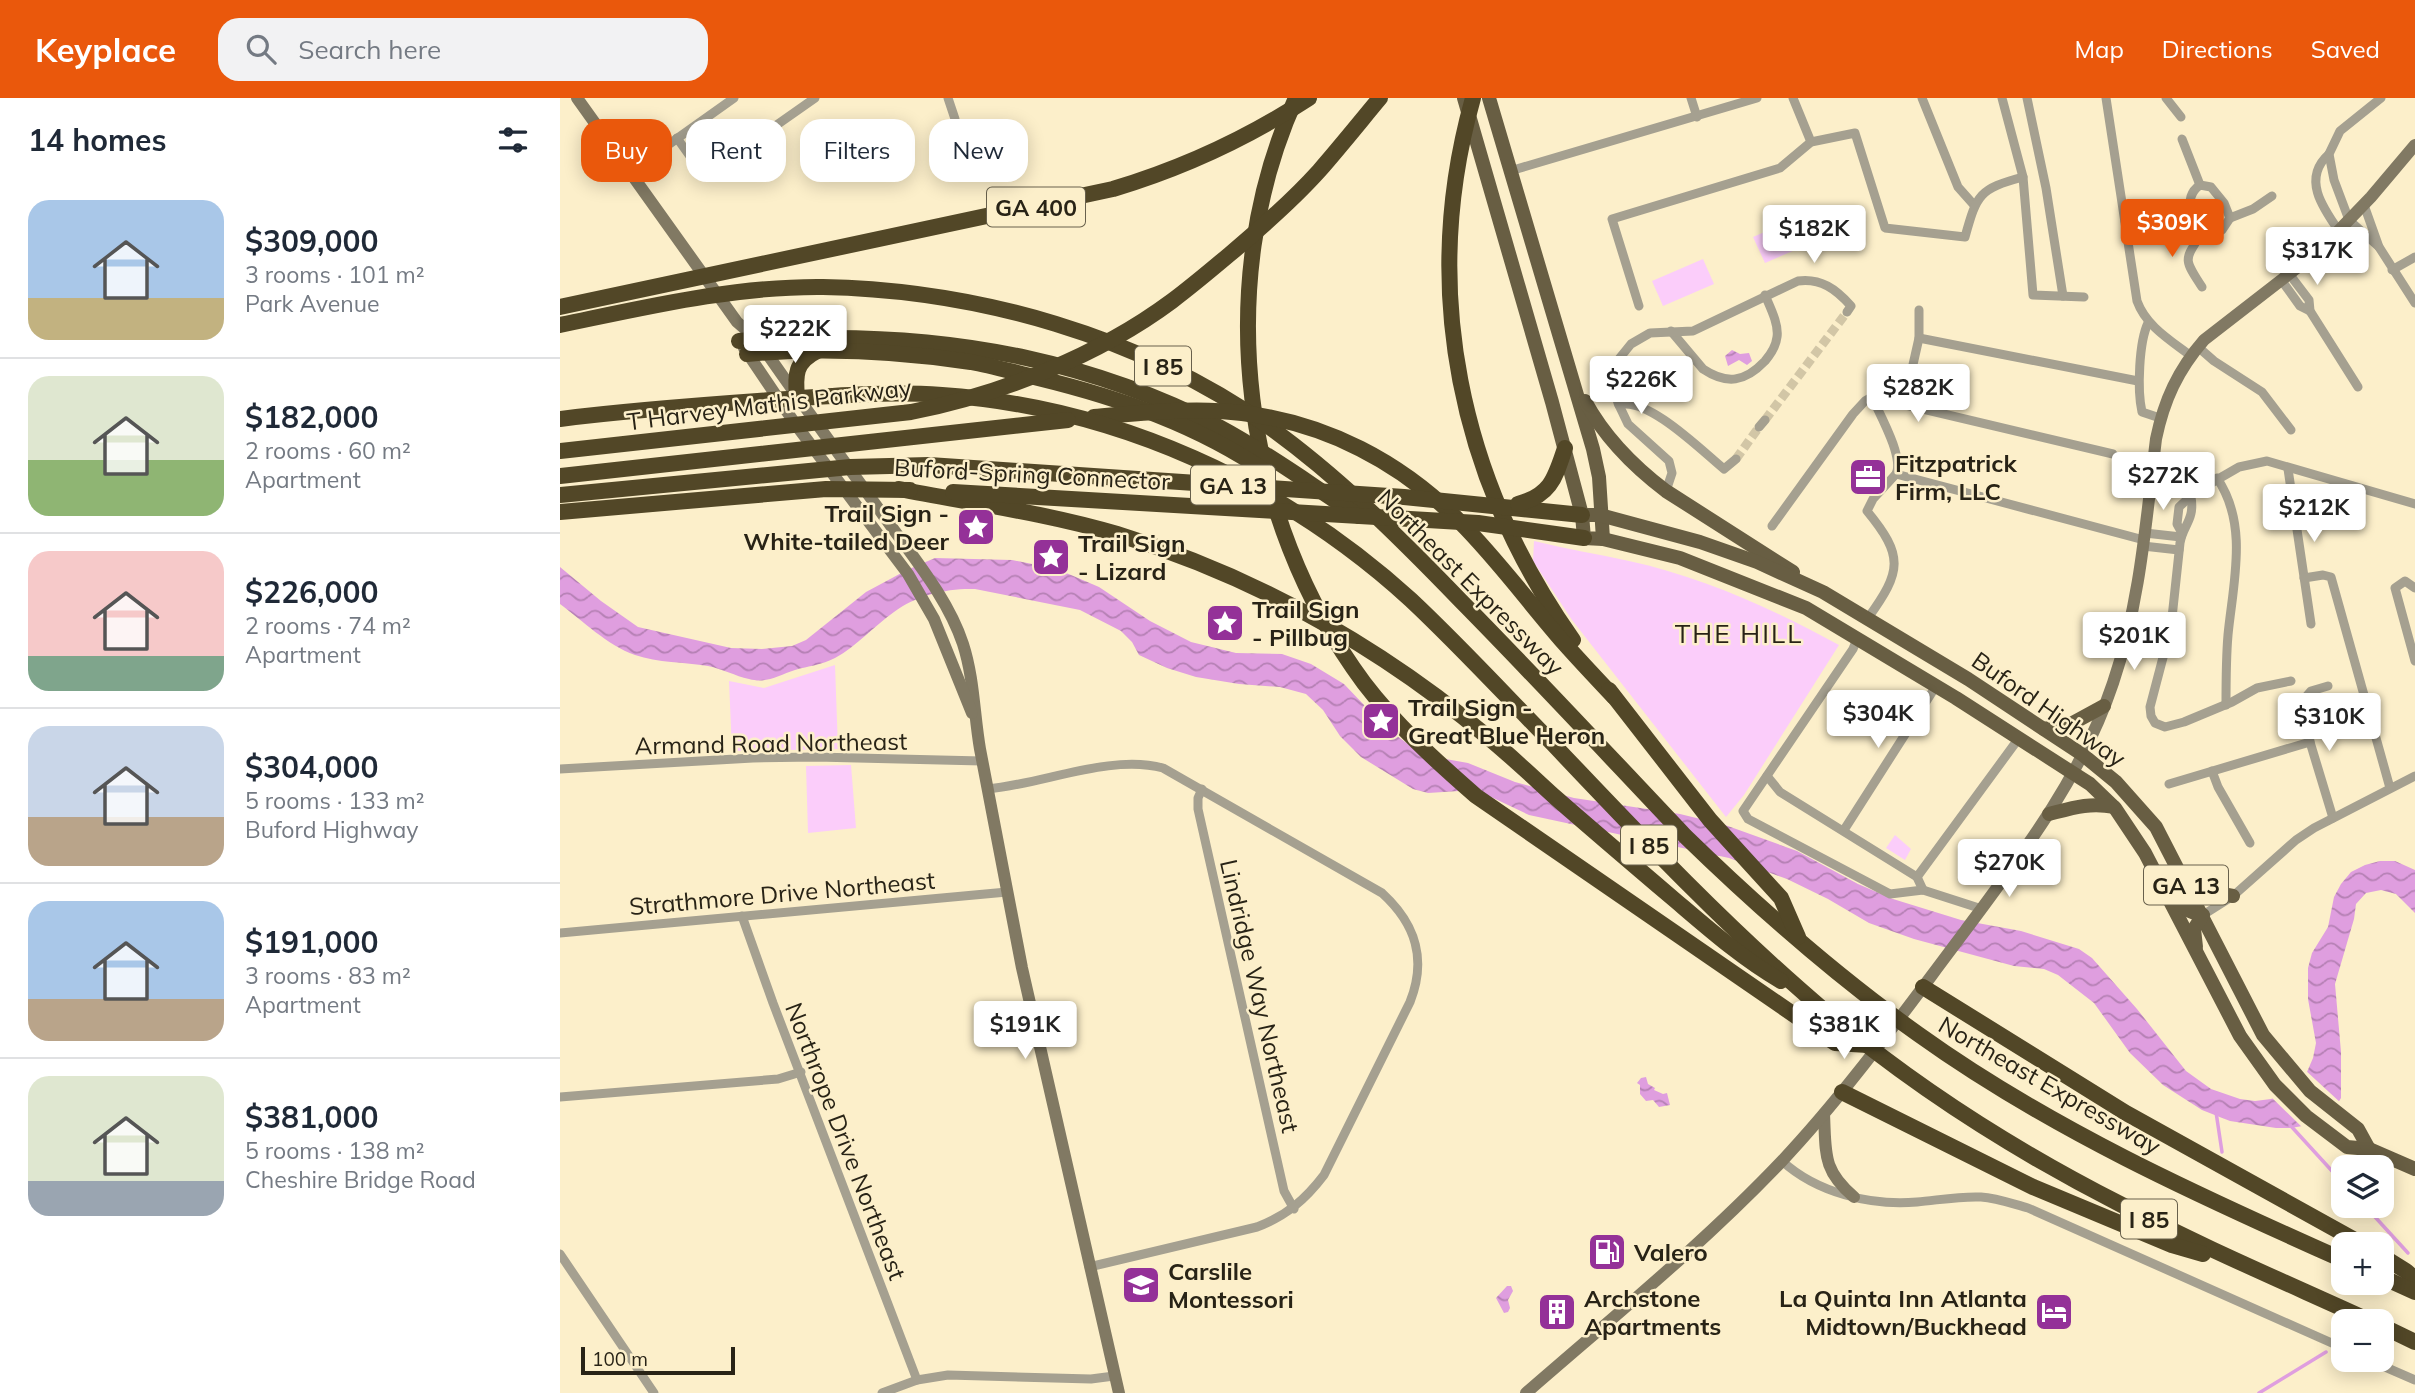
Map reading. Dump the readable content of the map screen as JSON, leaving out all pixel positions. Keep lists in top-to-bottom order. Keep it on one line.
{"streets":{"highway":["GA 400","I 85","T Harvey Mathis Parkway","Buford-Spring Connector","GA 13","Northeast Expressway"],"main road":["Buford Highway"],"street":["Armand Road Northeast","Strathmore Drive Northeast","Lindridge Way Northeast","Northrope Drive Northeast"]},"crossings":[["Buford-Spring Connector","Buford Highway"],["Strathmore Drive Northeast","Northrope Drive Northeast"]],"districts":["THE HILL"],"places":{"office":["Fitzpatrick Firm, LLC"],"place":["Trail Sign - White-tailed Deer","Trail Sign - Lizard","Trail Sign - Pillbug","Trail Sign - Great Blue Heron"],"fuel station":["Valero"],"school or university":["Carslile Montessori"],"building":["Archstone Apartments"],"hotel":["La Quinta Inn Atlanta Midtown/Buckhead"]},"scale_bar":"100 m","page":{"header":"Keyplace","search":"Search here","nav":["Map","Directions","Saved"],"heading":"14 homes","chip":["Buy","Rent","Filters","New"],"list":[{"name":"$309,000","note":"3 rooms · 101 m² · Park Avenue"},{"name":"$182,000","note":"2 rooms · 60 m² · Apartment"},{"name":"$226,000","note":"2 rooms · 74 m² · Apartment"},{"name":"$304,000","note":"5 rooms · 133 m² · Buford Highway"},{"name":"$191,000","note":"3 rooms · 83 m² · Apartment"},{"name":"$381,000","note":"5 rooms · 138 m² · Cheshire Bridge Road"}],"price":["$309K","$182K","$317K","$222K","$226K","$282K","$272K","$212K","$201K","$304K","$310K","$270K","$191K","$381K"],"map_buttons":["+","−"],"scale":"100 m"}}
